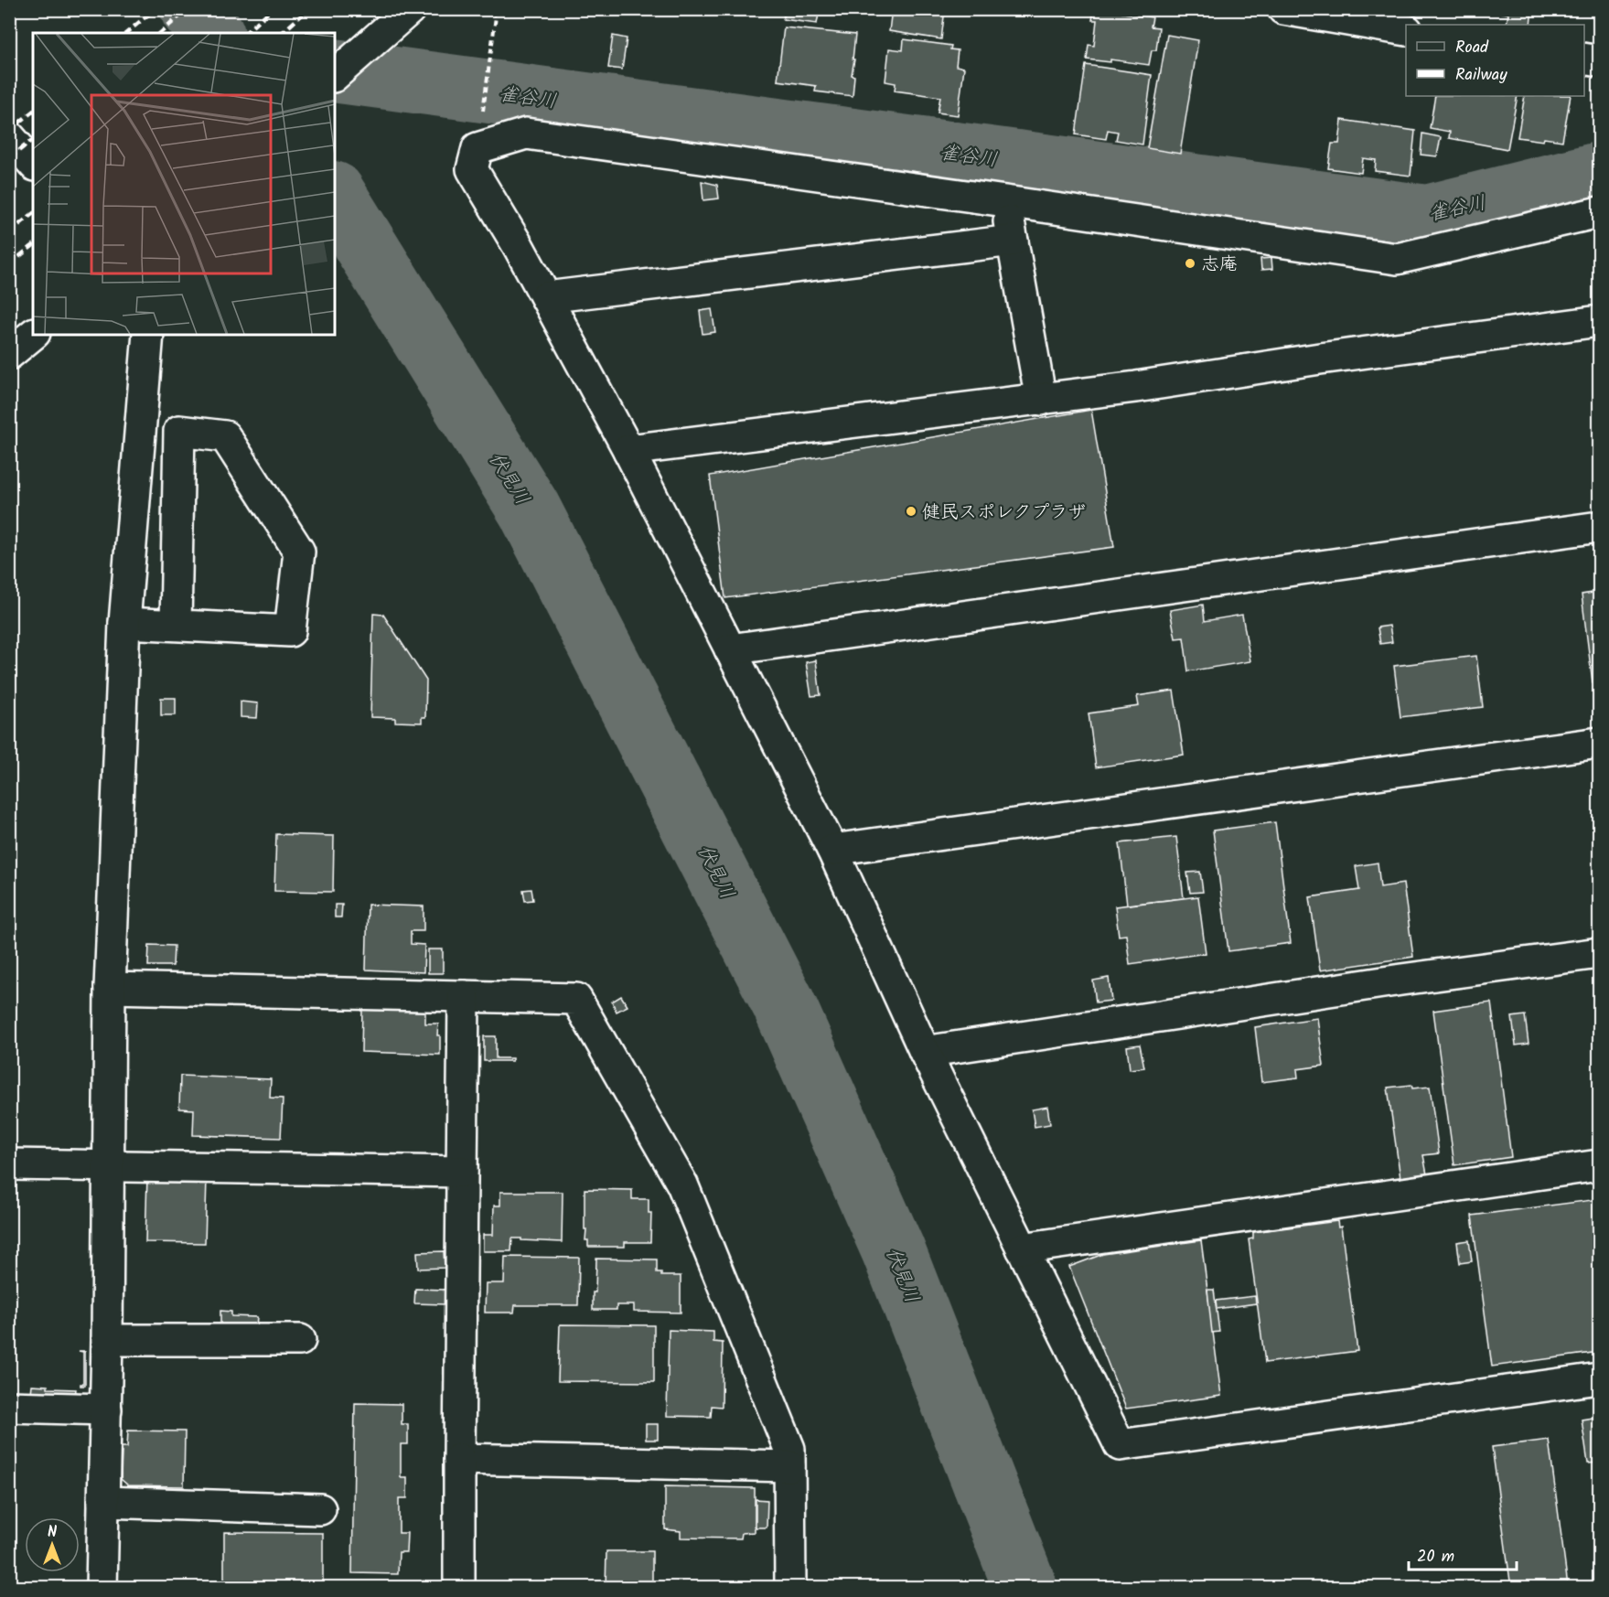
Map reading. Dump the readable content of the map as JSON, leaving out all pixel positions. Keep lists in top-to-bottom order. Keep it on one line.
{"water":["雀谷川","伏見川"],"places":["志庵","健民スポレクプラザ"],"legend":["Road","Railway"],"scale_bar":"20 m","north":"top"}
